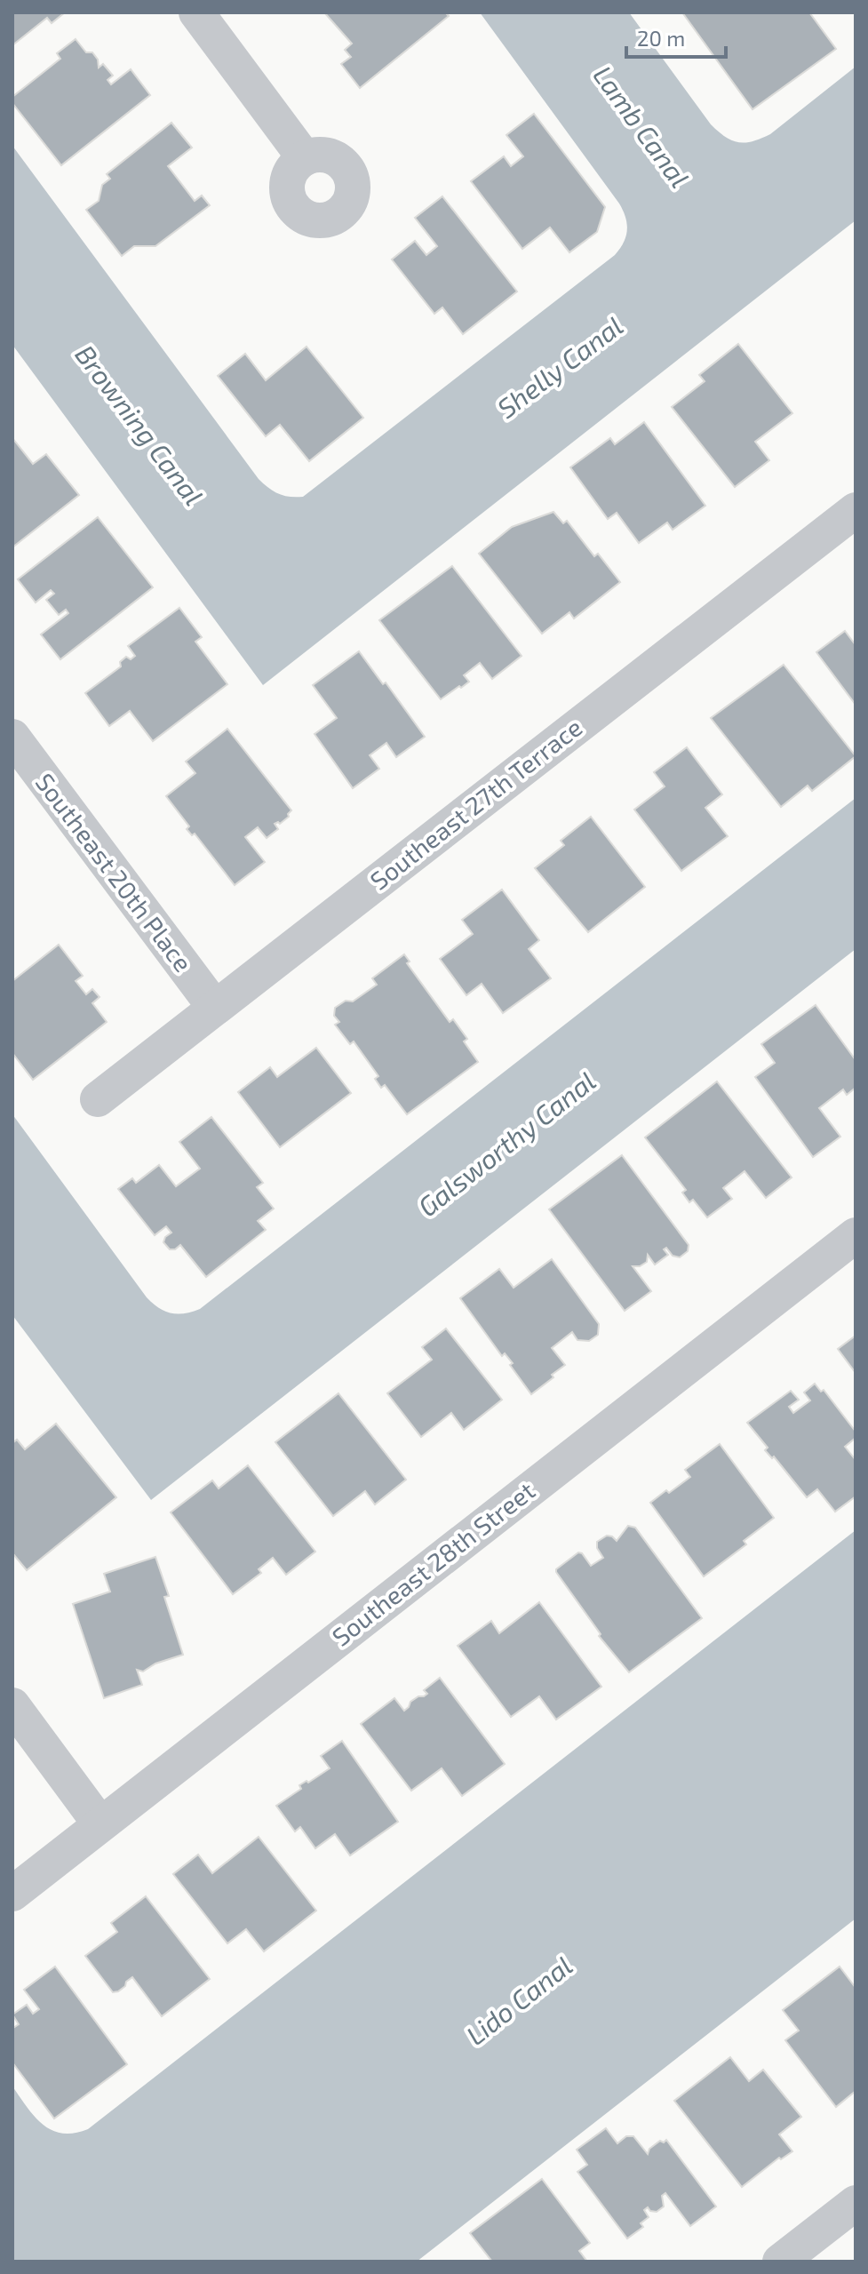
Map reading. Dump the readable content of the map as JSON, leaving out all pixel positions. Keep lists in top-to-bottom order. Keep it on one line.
{"streets":{"street":["Southeast 27th Terrace","Southeast 20th Place","Southeast 28th Street"]},"crossings":[["Southeast 27th Terrace","Southeast 20th Place"]],"water":["Lamb Canal","Shelly Canal","Browning Canal","Galsworthy Canal","Lido Canal"],"scale_bar":"20 m"}
